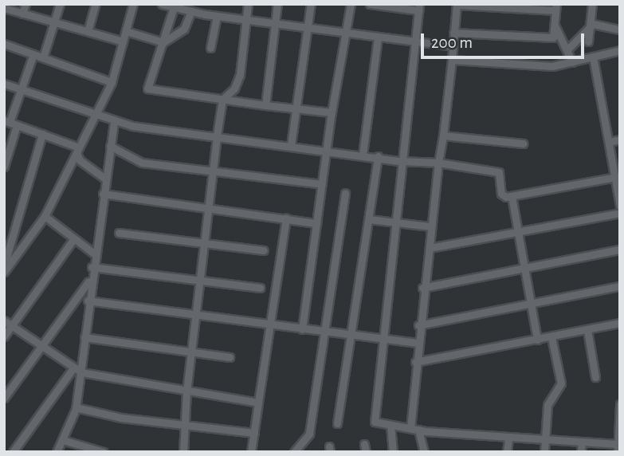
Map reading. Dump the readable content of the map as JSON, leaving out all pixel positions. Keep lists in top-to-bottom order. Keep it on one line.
{"scale_bar":"200 m"}
